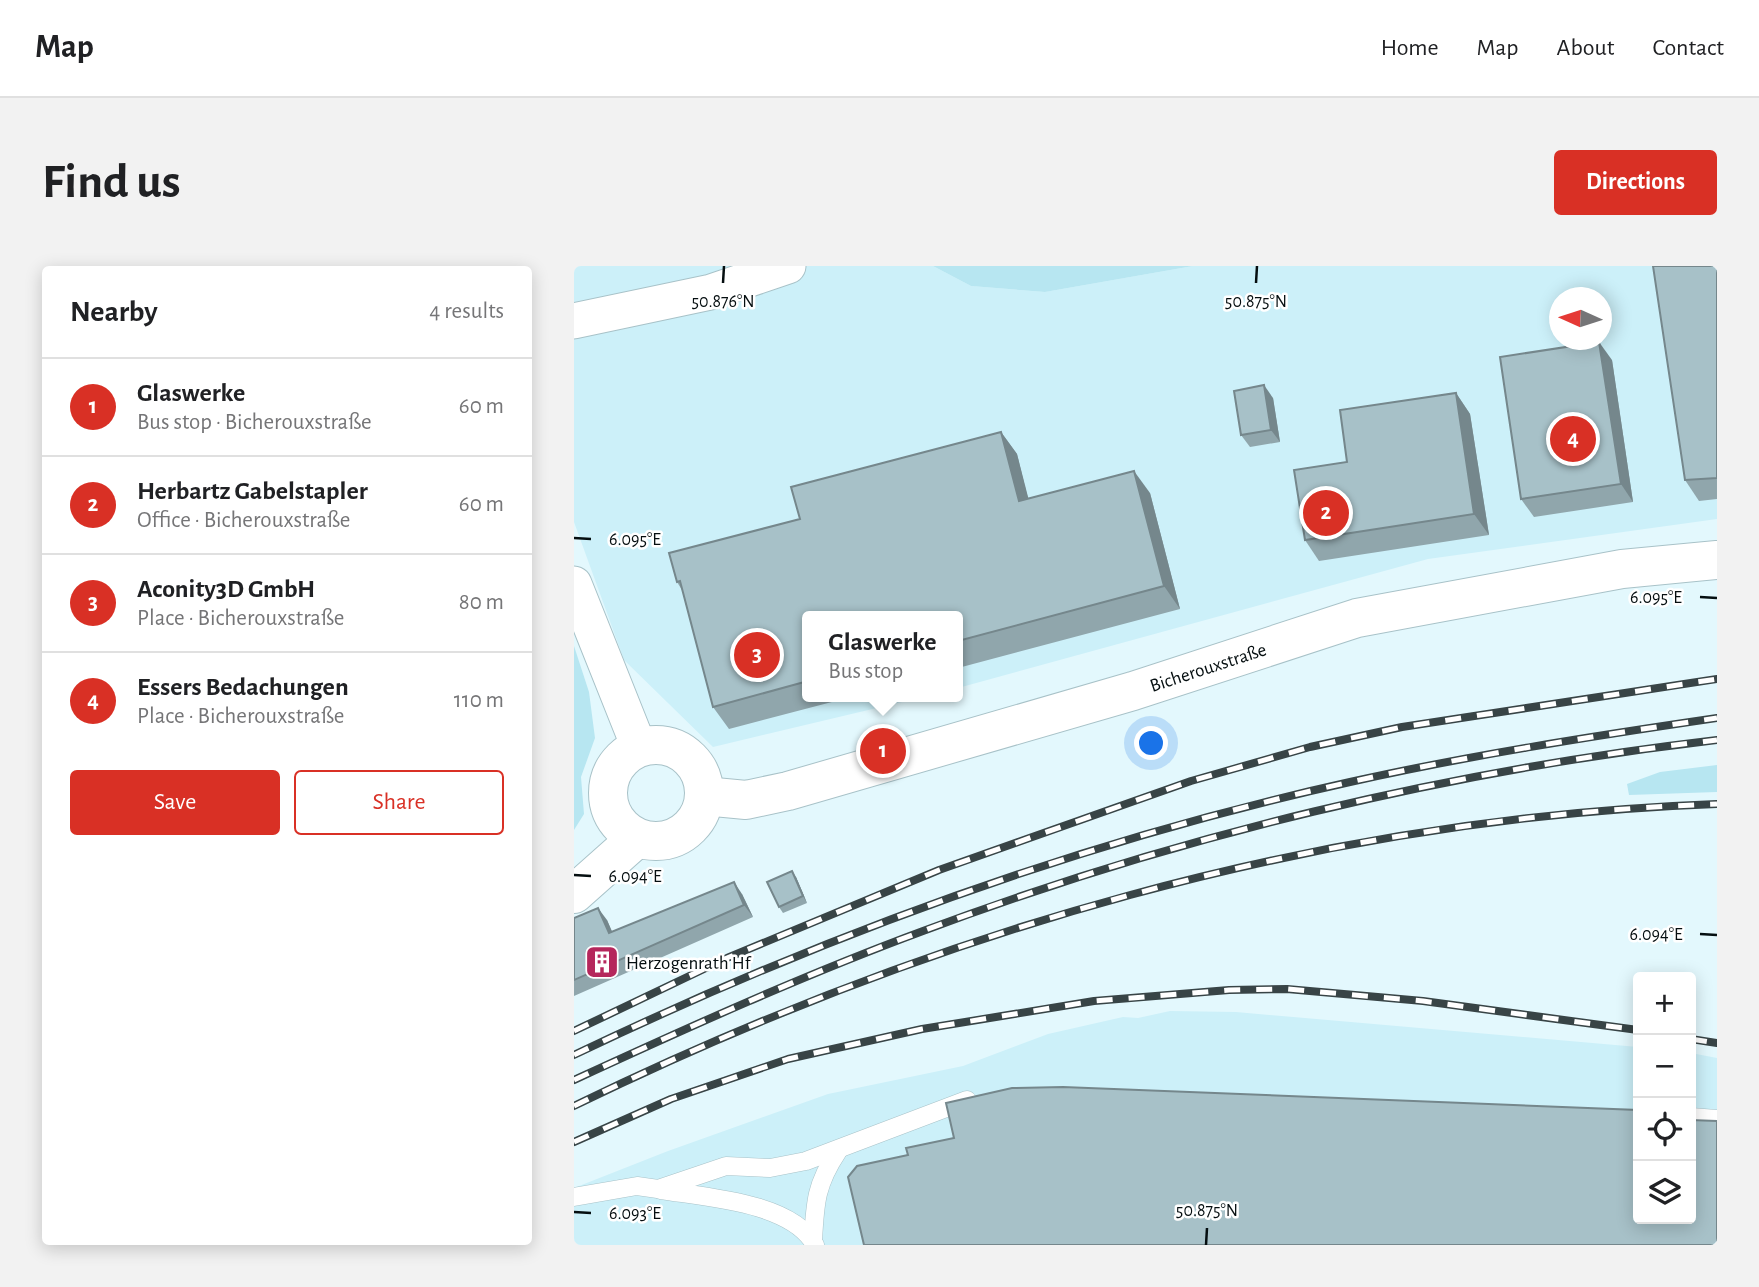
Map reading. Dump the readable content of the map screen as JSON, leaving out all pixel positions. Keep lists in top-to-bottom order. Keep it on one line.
{"streets":{"street":["Bicherouxstraße"]},"places":{"building":["Herzogenrath Hf"]},"north":"left","page":{"header":"Map","nav":["Home","Map","About","Contact"],"buttons":["Directions",["Save","Share"]],"title":"Find us","heading":["Nearby","4 results"],"list":[{"mark":"1","name":"Glaswerke","note":"Bus stop · Bicherouxstraße","value":"60 m"},{"mark":"2","name":"Herbartz Gabelstapler","note":"Office · Bicherouxstraße","value":"60 m"},{"mark":"3","name":"Aconity3D GmbH","note":"Place · Bicherouxstraße","value":"80 m"},{"mark":"4","name":"Essers Bedachungen","note":"Place · Bicherouxstraße","value":"110 m"}],"pins":["4","2","3","1"],"popup":["Glaswerke","Bus stop"],"map_buttons":["+","−"]},"coordinates":["50.876°N","50.875°N","6.095°E","6.094°E","6.093°E"]}
